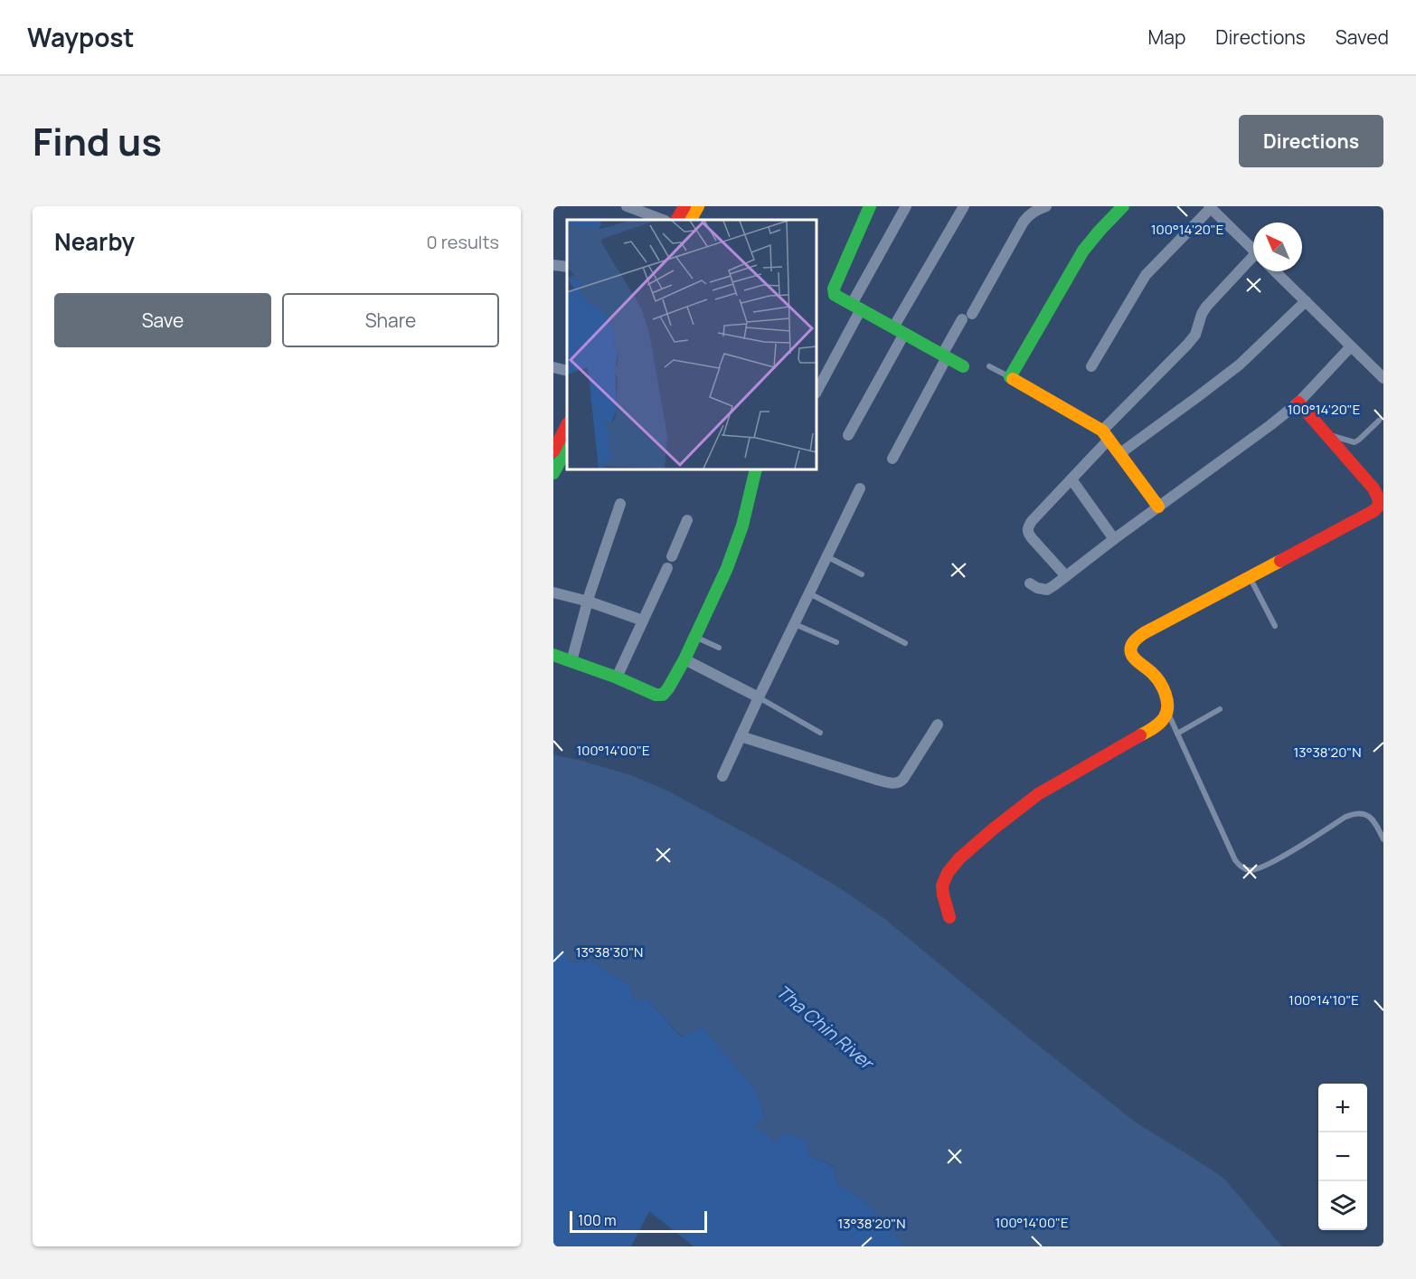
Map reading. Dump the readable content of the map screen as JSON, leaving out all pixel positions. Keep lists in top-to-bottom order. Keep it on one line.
{"water":["Tha Chin River"],"scale_bar":"100 m","north":"top left","page":{"header":"Waypost","nav":["Map","Directions","Saved"],"title":"Find us","buttons":["Directions",["Save","Share"]],"heading":["Nearby","0 results"],"map_buttons":["+","−"],"scale":"100 m"},"coordinates":["100°14'20\"E","100°14'00\"E","13°38'20\"N","13°38'30\"N","100°14'10\"E"]}
